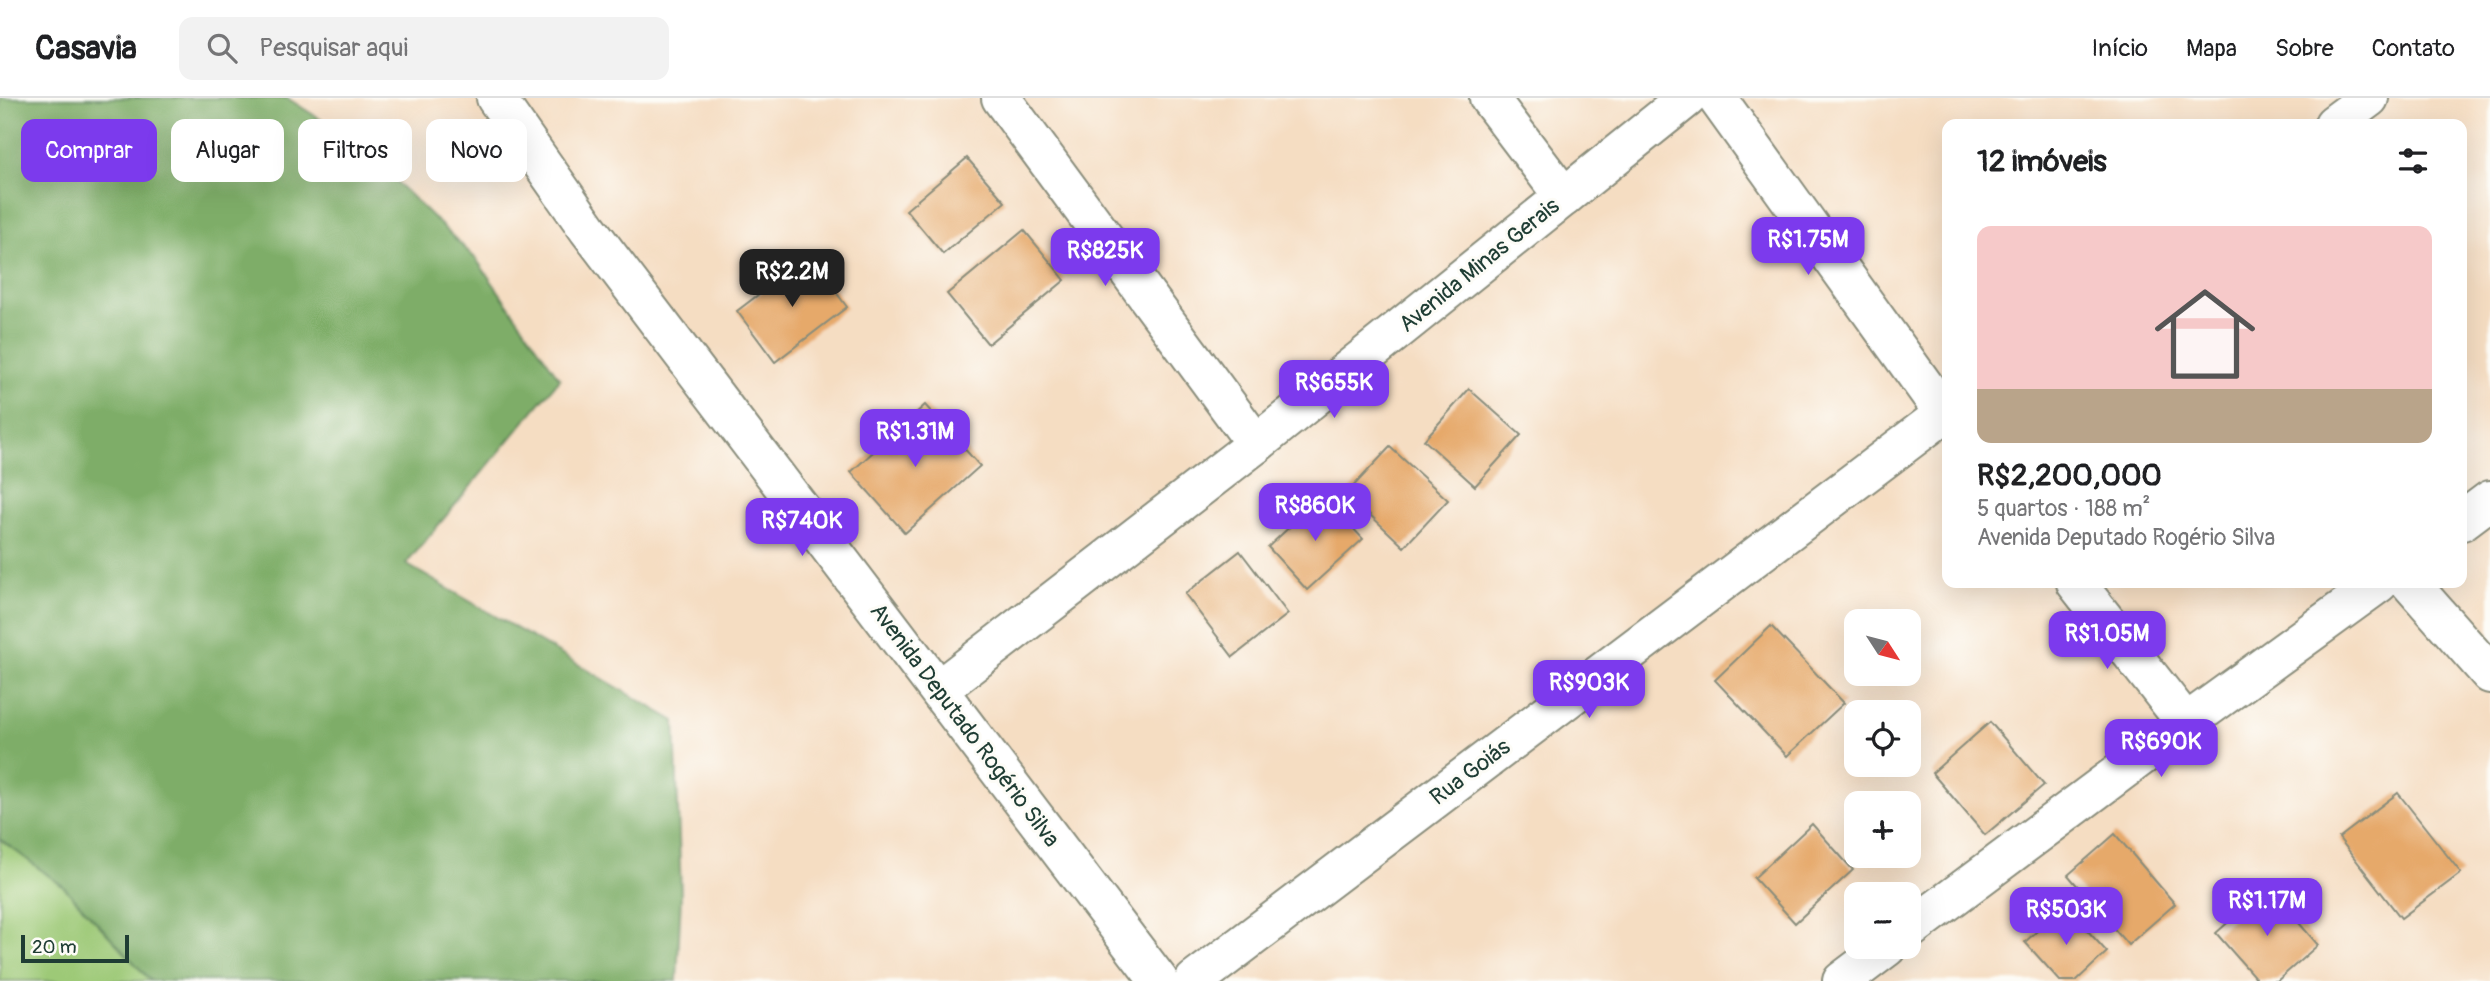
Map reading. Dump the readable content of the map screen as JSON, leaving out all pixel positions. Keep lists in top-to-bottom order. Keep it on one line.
{"streets":{"street":["Avenida Minas Gerais","Avenida Deputado Rogério Silva","Rua Goiás"]},"crossings":[["Avenida Minas Gerais","Avenida Deputado Rogério Silva"]],"scale_bar":"20 m","north":"bottom right","page":{"header":"Casavia","search":"Pesquisar aqui","nav":["Início","Mapa","Sobre","Contato"],"chip":["Comprar","Alugar","Filtros","Novo"],"heading":"12 imóveis","list":[{"name":"R$2,200,000","note":"5 quartos · 188 m² · Avenida Deputado Rogério Silva"}],"price":["R$1.75M","R$825K","R$2.2M","R$655K","R$1.31M","R$860K","R$740K","R$1.05M","R$903K","R$690K","R$1.17M","R$503K"],"map_buttons":["+","−"],"scale":"20 m"}}
